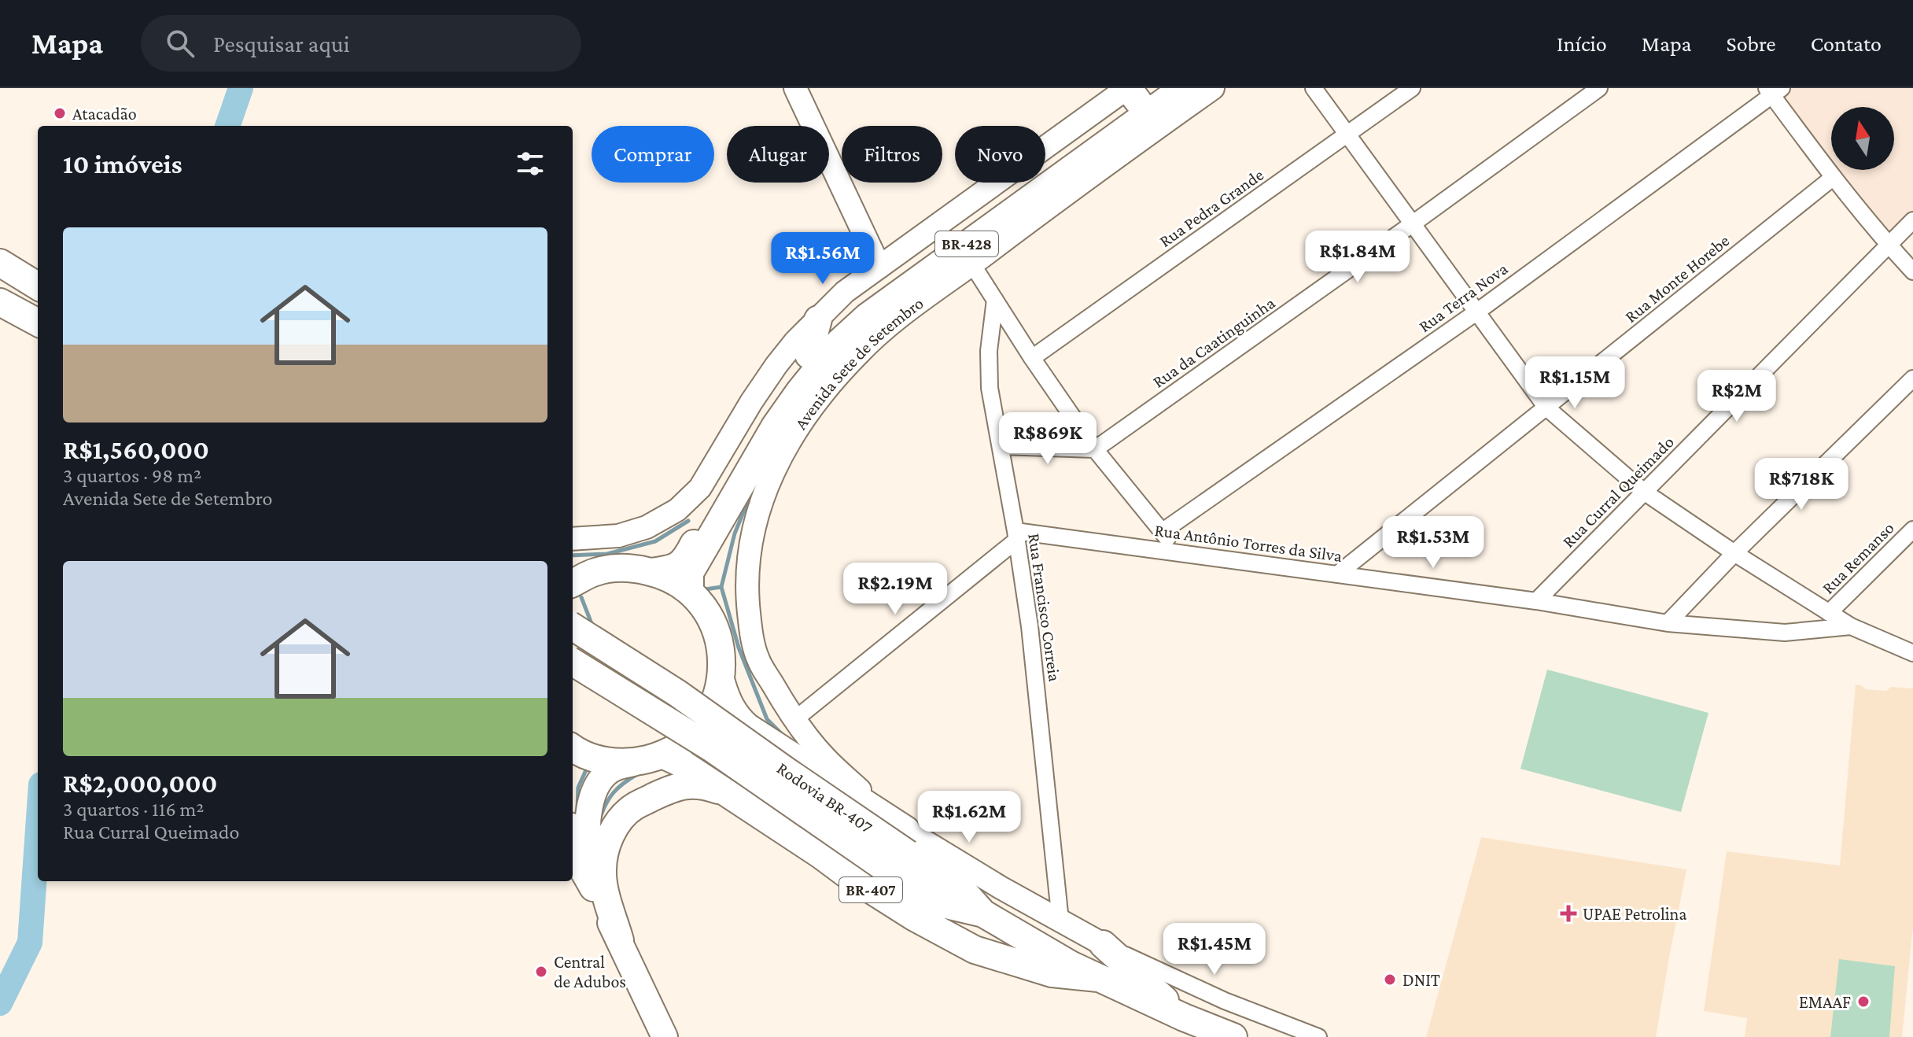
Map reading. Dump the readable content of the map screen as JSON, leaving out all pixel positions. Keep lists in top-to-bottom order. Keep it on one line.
{"streets":{"highway":["BR-428","Avenida Sete de Setembro","Rodovia BR-407","BR-407"],"street":["Rua Pedra Grande","Rua Monte Horebe","Rua Terra Nova","Rua da Caatinguinha","Rua Curral Queimado","Rua Antônio Torres da Silva","Rua Remanso","Rua Francisco Correia"]},"crossings":[["Rua Monte Horebe","Rua Antônio Torres da Silva"],["Avenida Sete de Setembro","Rua Francisco Correia"],["Avenida Sete de Setembro","Rodovia BR-407"],["Avenida Sete de Setembro","BR-407"],["Rua Curral Queimado","Rua Antônio Torres da Silva"],["Rua Antônio Torres da Silva","Rua Francisco Correia"],["Rodovia BR-407","BR-407"]],"places":{"other":["Atacadão","Central de Adubos","DNIT","EMAAF"],"health":["UPAE Petrolina"]},"north":"top","page":{"header":"Mapa","search":"Pesquisar aqui","nav":["Início","Mapa","Sobre","Contato"],"chip":["Comprar","Alugar","Filtros","Novo"],"heading":"10 imóveis","list":[{"name":"R$1,560,000","note":"3 quartos · 98 m² · Avenida Sete de Setembro"},{"name":"R$2,000,000","note":"3 quartos · 116 m² · Rua Curral Queimado"}],"price":["R$1.84M","R$1.56M","R$1.15M","R$2M","R$869K","R$718K","R$1.53M","R$2.19M","R$1.62M","R$1.45M"]}}
